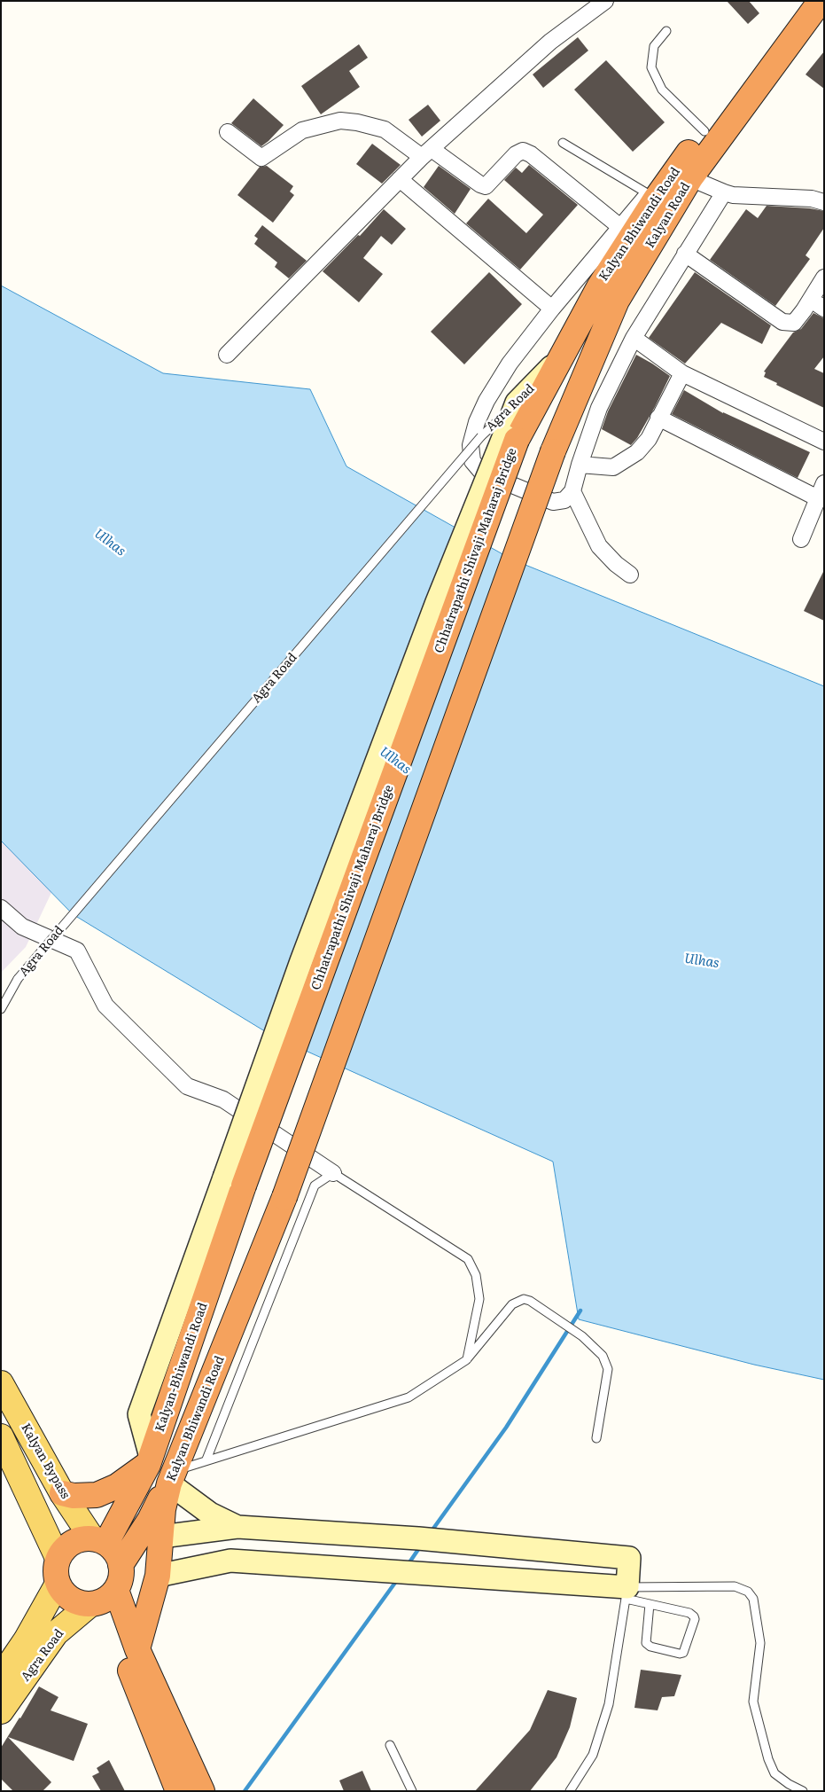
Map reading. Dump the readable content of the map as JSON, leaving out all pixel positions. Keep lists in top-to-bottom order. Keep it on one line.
{"streets":{"highway":["Kalyan Road","Kalyan Bhiwandi Road","Chhatrapathi Shivaji Maharaj Bridge","Kalyan-Bhiwandi Road"],"main road":["Agra Road","Kalyan Bypass"]},"crossings":[["Kalyan Road","Kalyan Bhiwandi Road"],["Kalyan Bhiwandi Road","Agra Road"],["Kalyan Bhiwandi Road","Chhatrapathi Shivaji Maharaj Bridge"],["Agra Road","Kalyan-Bhiwandi Road"],["Agra Road","Kalyan Bypass"],["Chhatrapathi Shivaji Maharaj Bridge","Kalyan-Bhiwandi Road"],["Kalyan-Bhiwandi Road","Kalyan Bypass"]],"water":["Ulhas"]}
